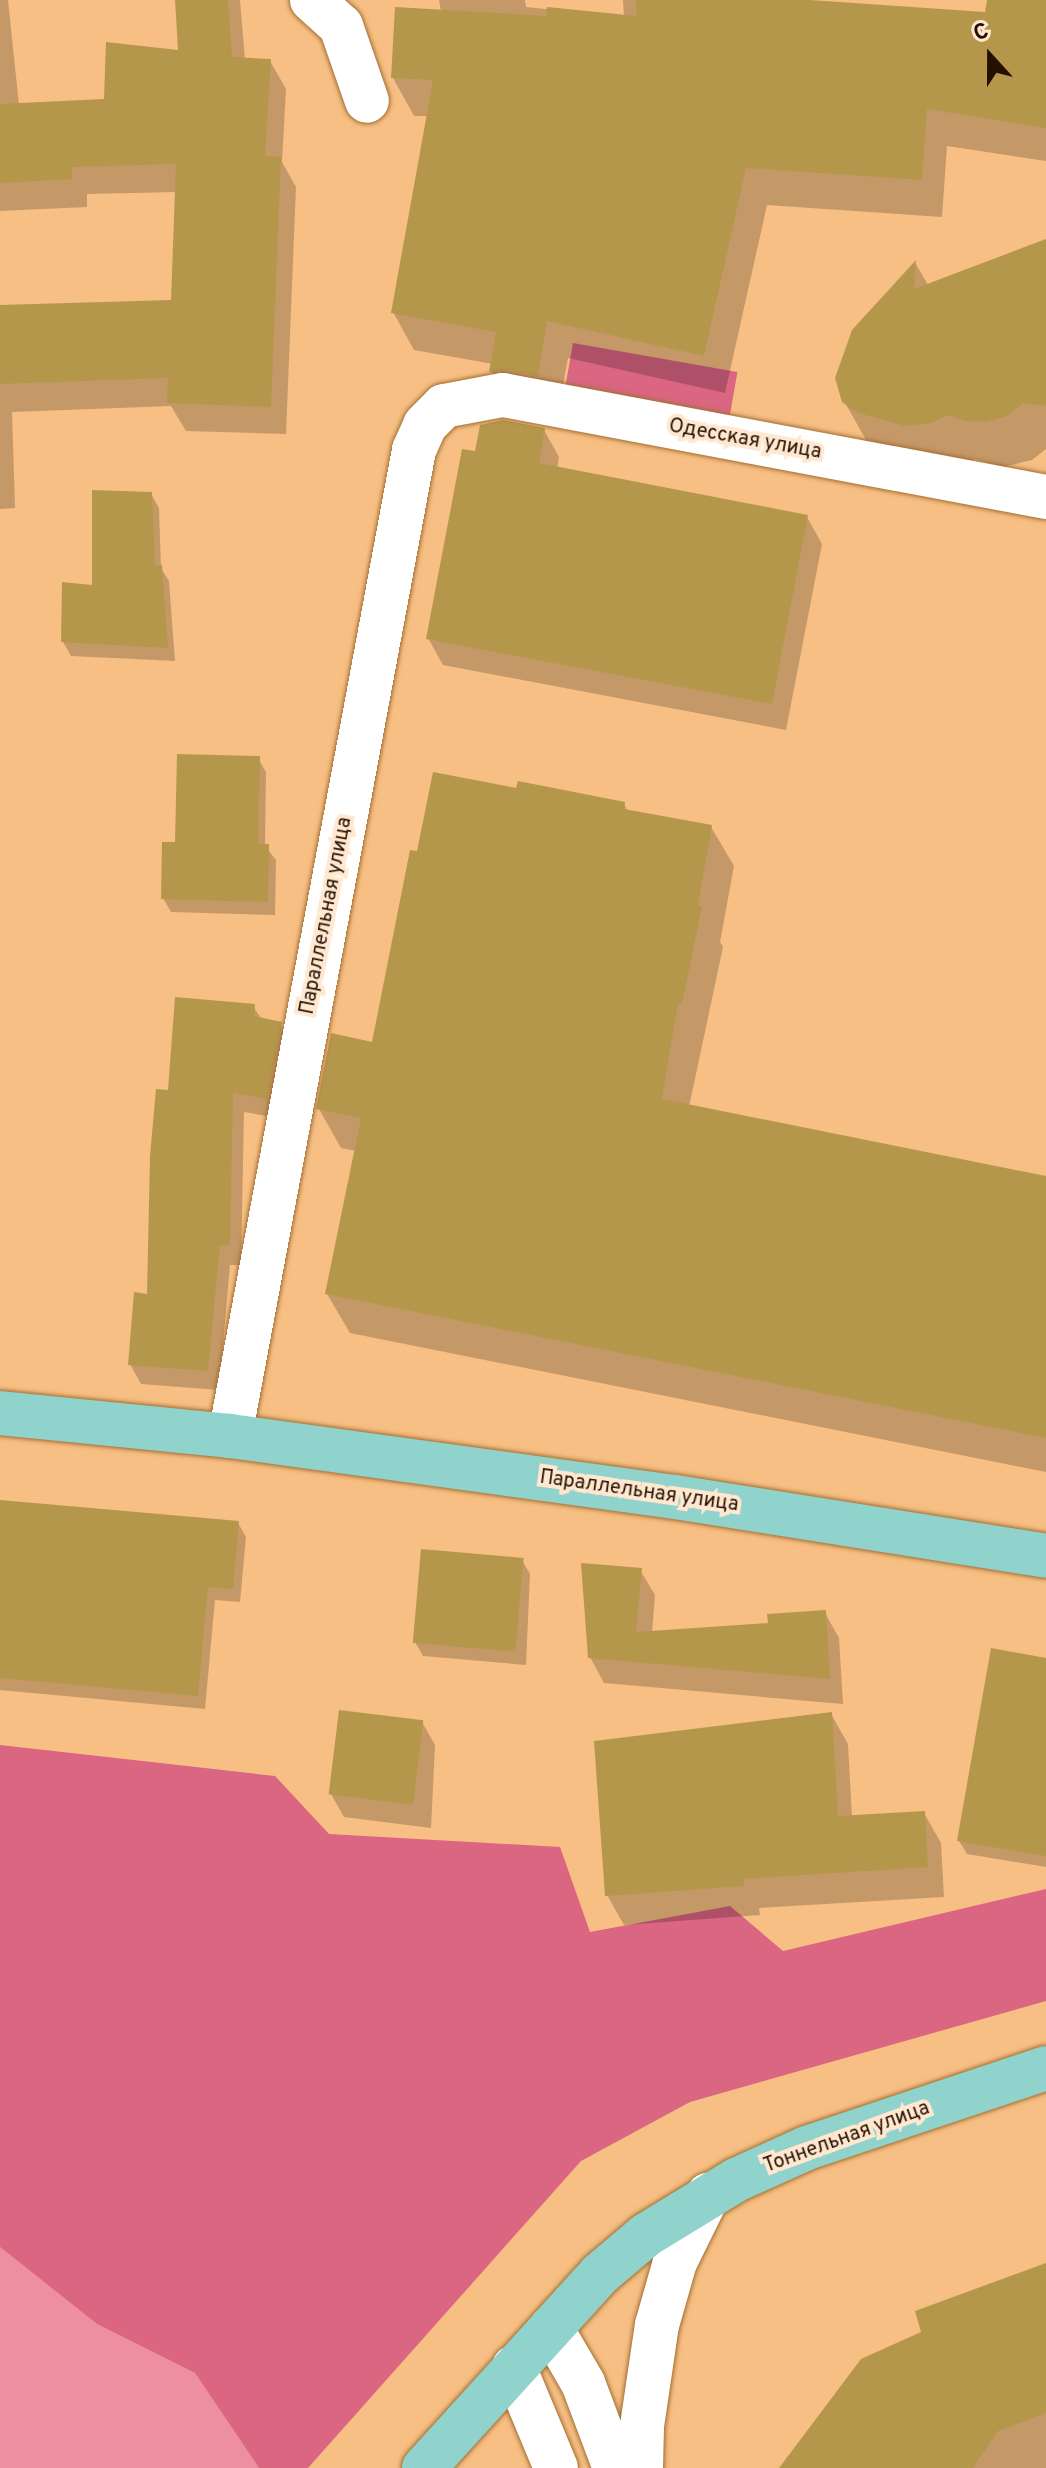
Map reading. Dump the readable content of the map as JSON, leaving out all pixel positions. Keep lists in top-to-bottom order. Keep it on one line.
{"streets":{"main road":["Параллельная улица","Тоннельная улица"],"street":["Одесская улица"]},"crossings":[["Одесская улица","Параллельная улица"]],"north":"top"}
